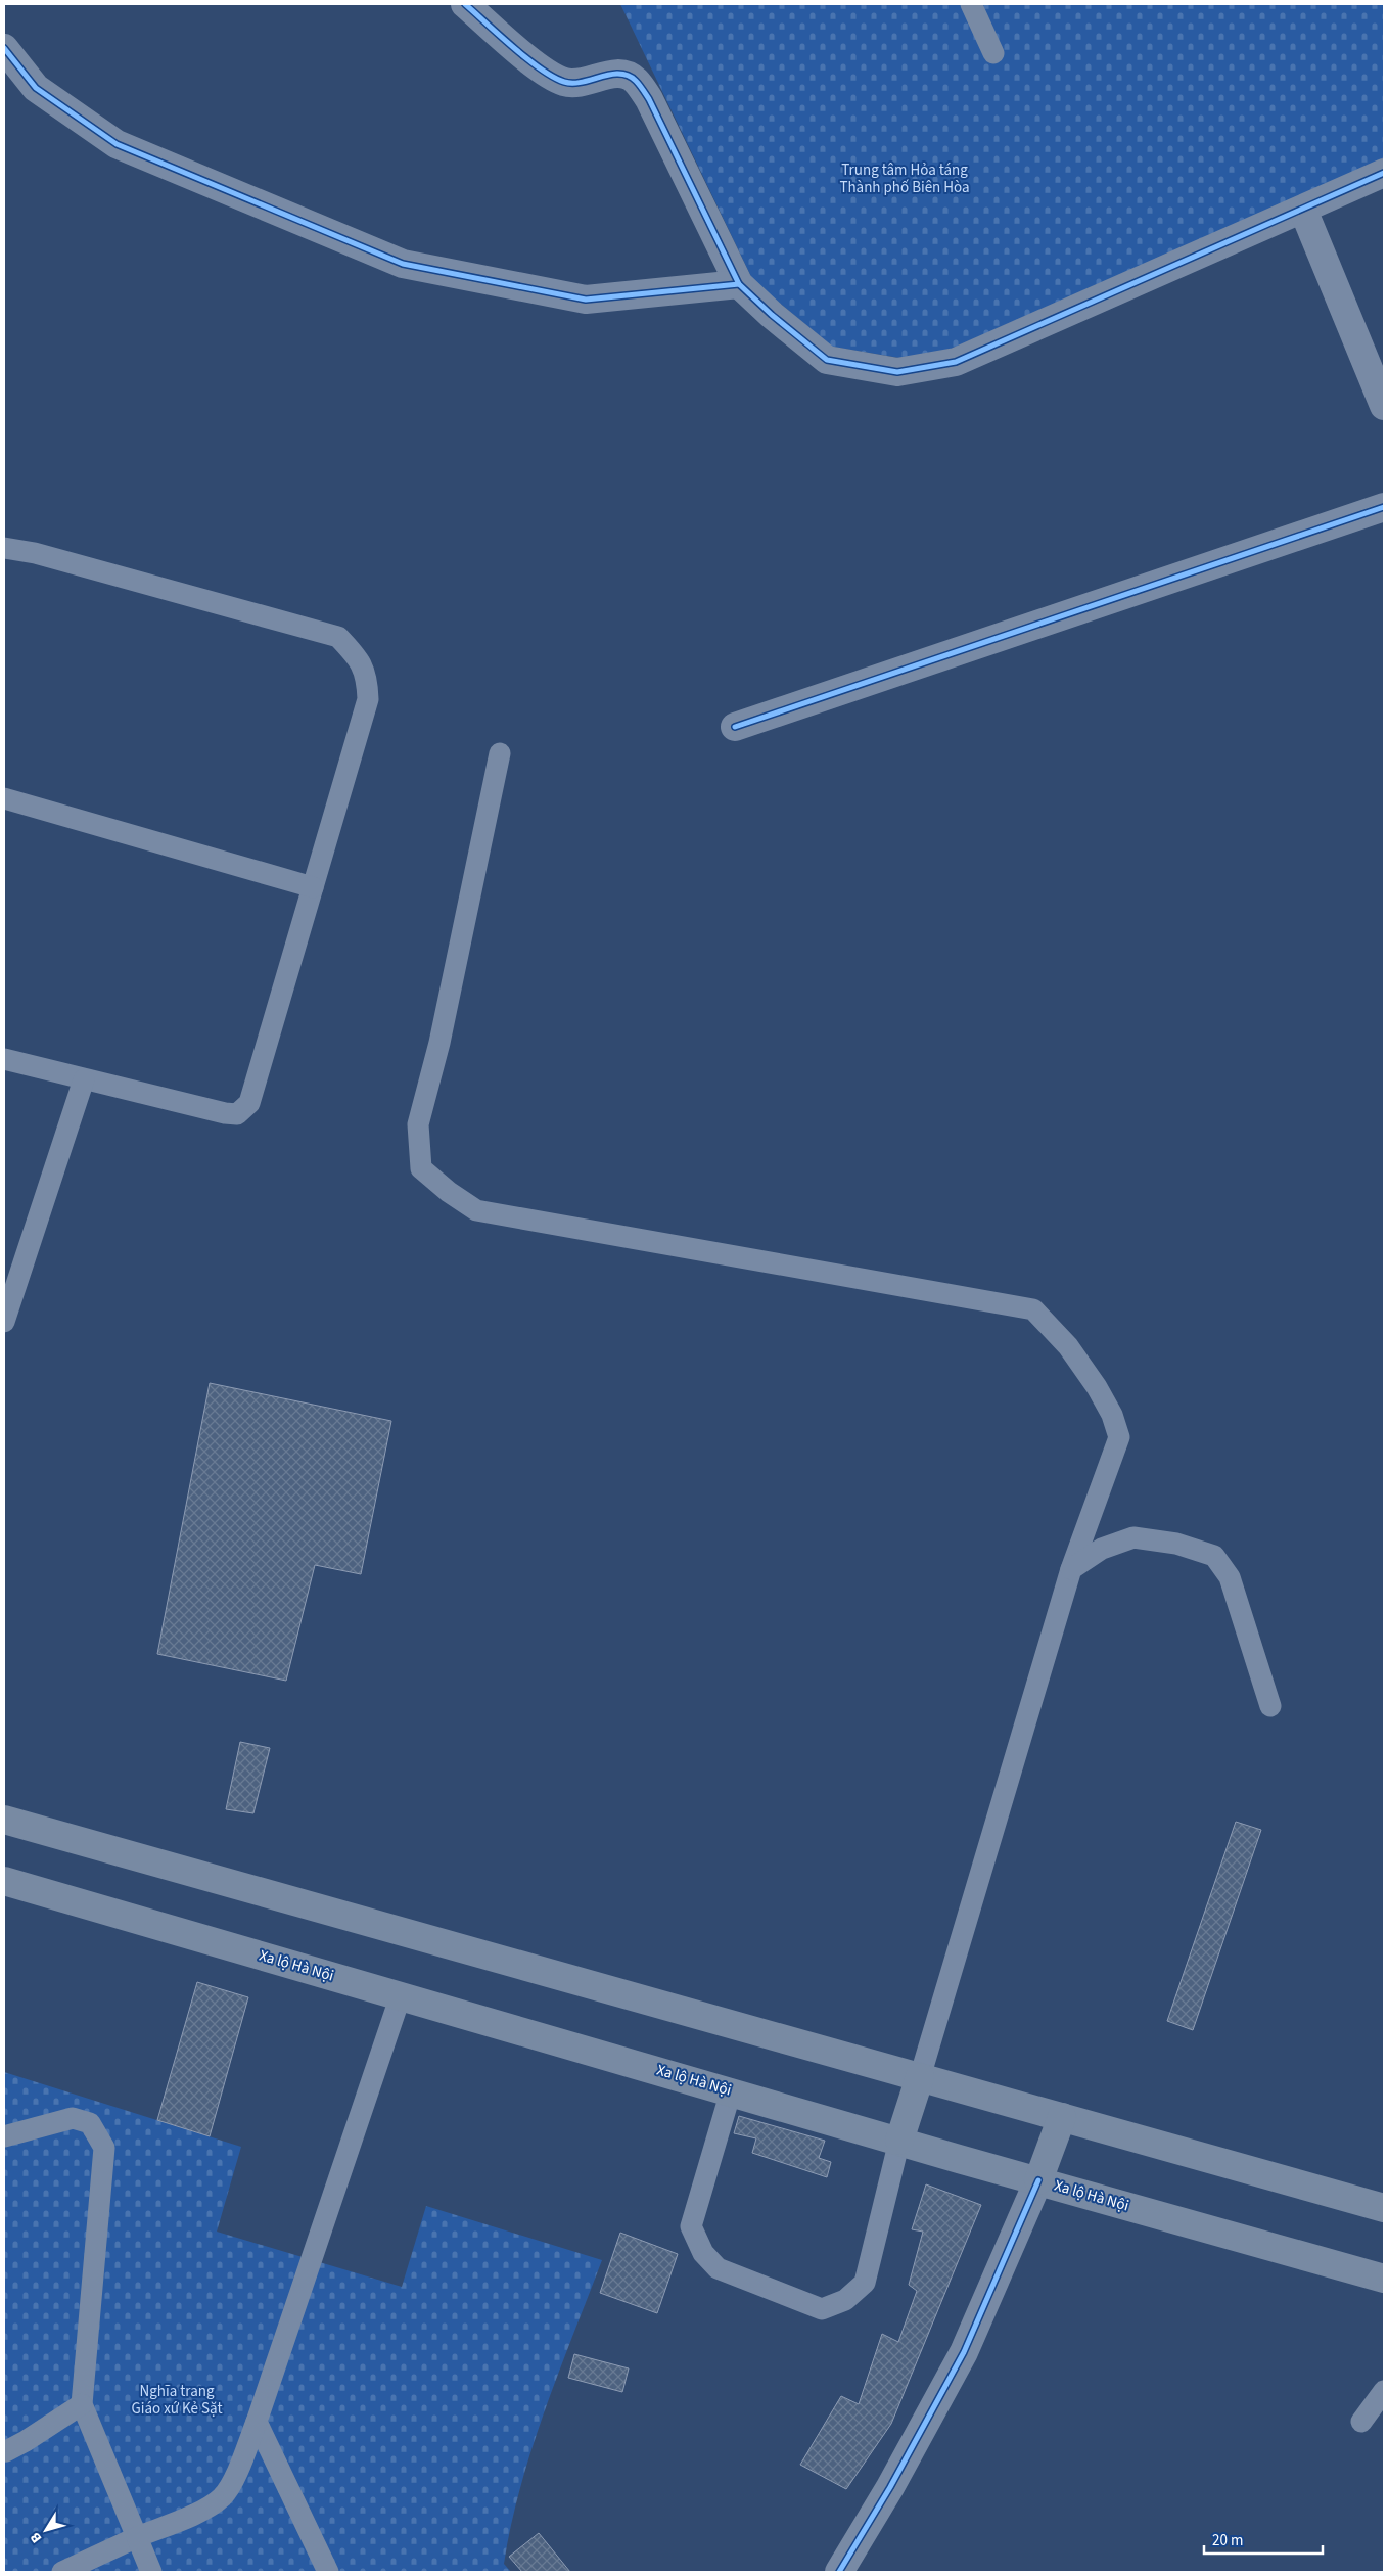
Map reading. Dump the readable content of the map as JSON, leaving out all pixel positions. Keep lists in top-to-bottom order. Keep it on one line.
{"streets":{"highway":["Xa lộ Hà Nội"]},"parks":["Trung tâm Hỏa táng Thành phố Biên Hòa","Nghĩa trang Giáo xứ Kẻ Sặt"],"scale_bar":"20 m","north":"bottom left"}
